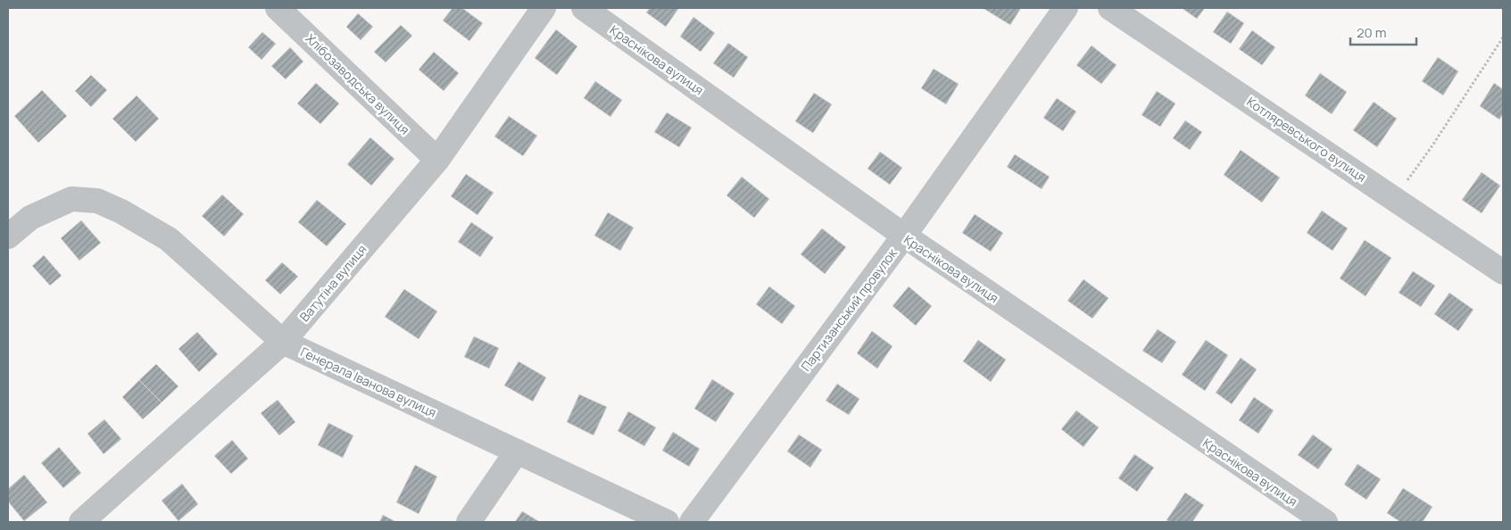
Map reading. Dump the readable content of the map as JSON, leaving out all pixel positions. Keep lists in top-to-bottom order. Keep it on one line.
{"streets":{"street":["Краснікова вулиця","Хлібозаводська вулиця","Котляревського вулиця","Ватутіна вулиця","Партизанський провулок","Генерала Іванова вулиця"]},"crossings":[["Краснікова вулиця","Партизанський провулок"],["Хлібозаводська вулиця","Ватутіна вулиця"],["Ватутіна вулиця","Генерала Іванова вулиця"]],"scale_bar":"20 m"}
